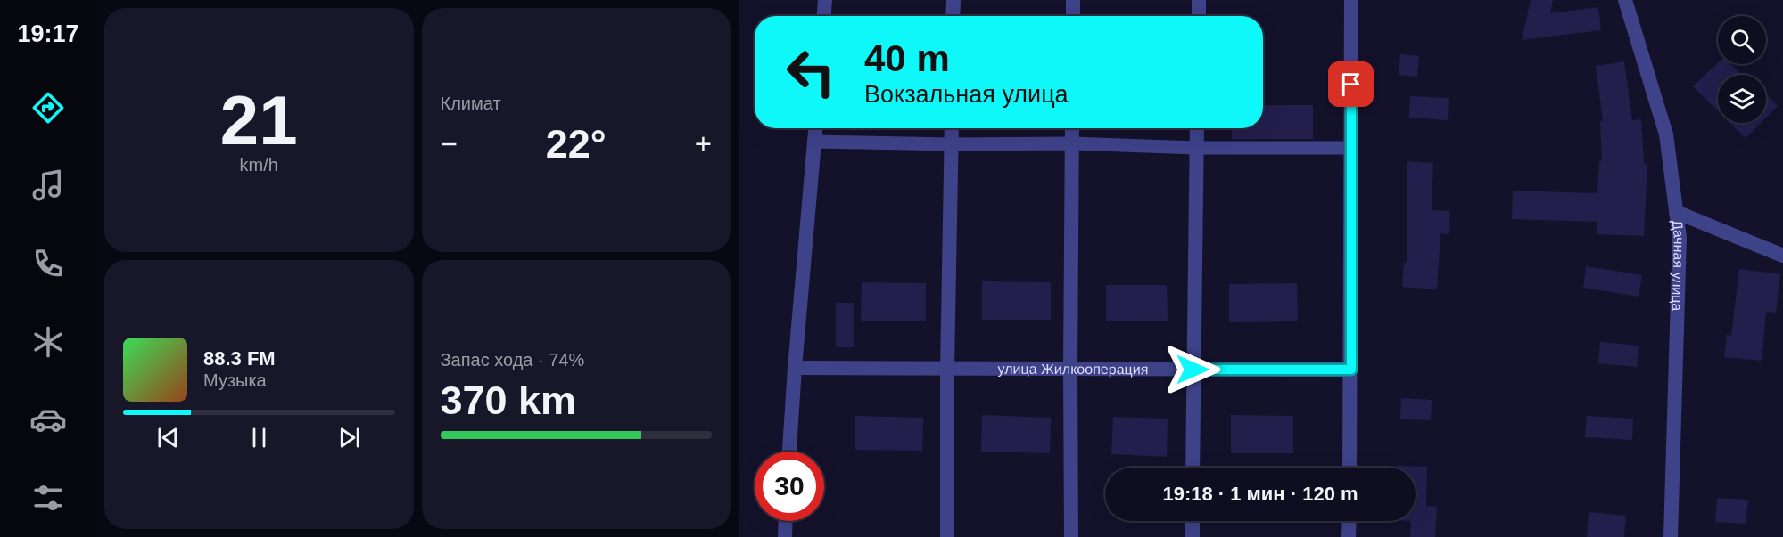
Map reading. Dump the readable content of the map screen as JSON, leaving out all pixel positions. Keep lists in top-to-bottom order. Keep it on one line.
{"streets":{"street":["Дачная улица","улица Жилкооперация"]},"page":{"tabs":"19:17","tile":[["21","km/h"],"Климат",["Запас хода · 74%","370 km"]],"turn":["40 m","Вокзальная улица"],"heat":["−","22°","+"],"song":["88.3 FM","Музыка"],"limit":"30","trip":"19:18 · 1 мин · 120 m"}}
